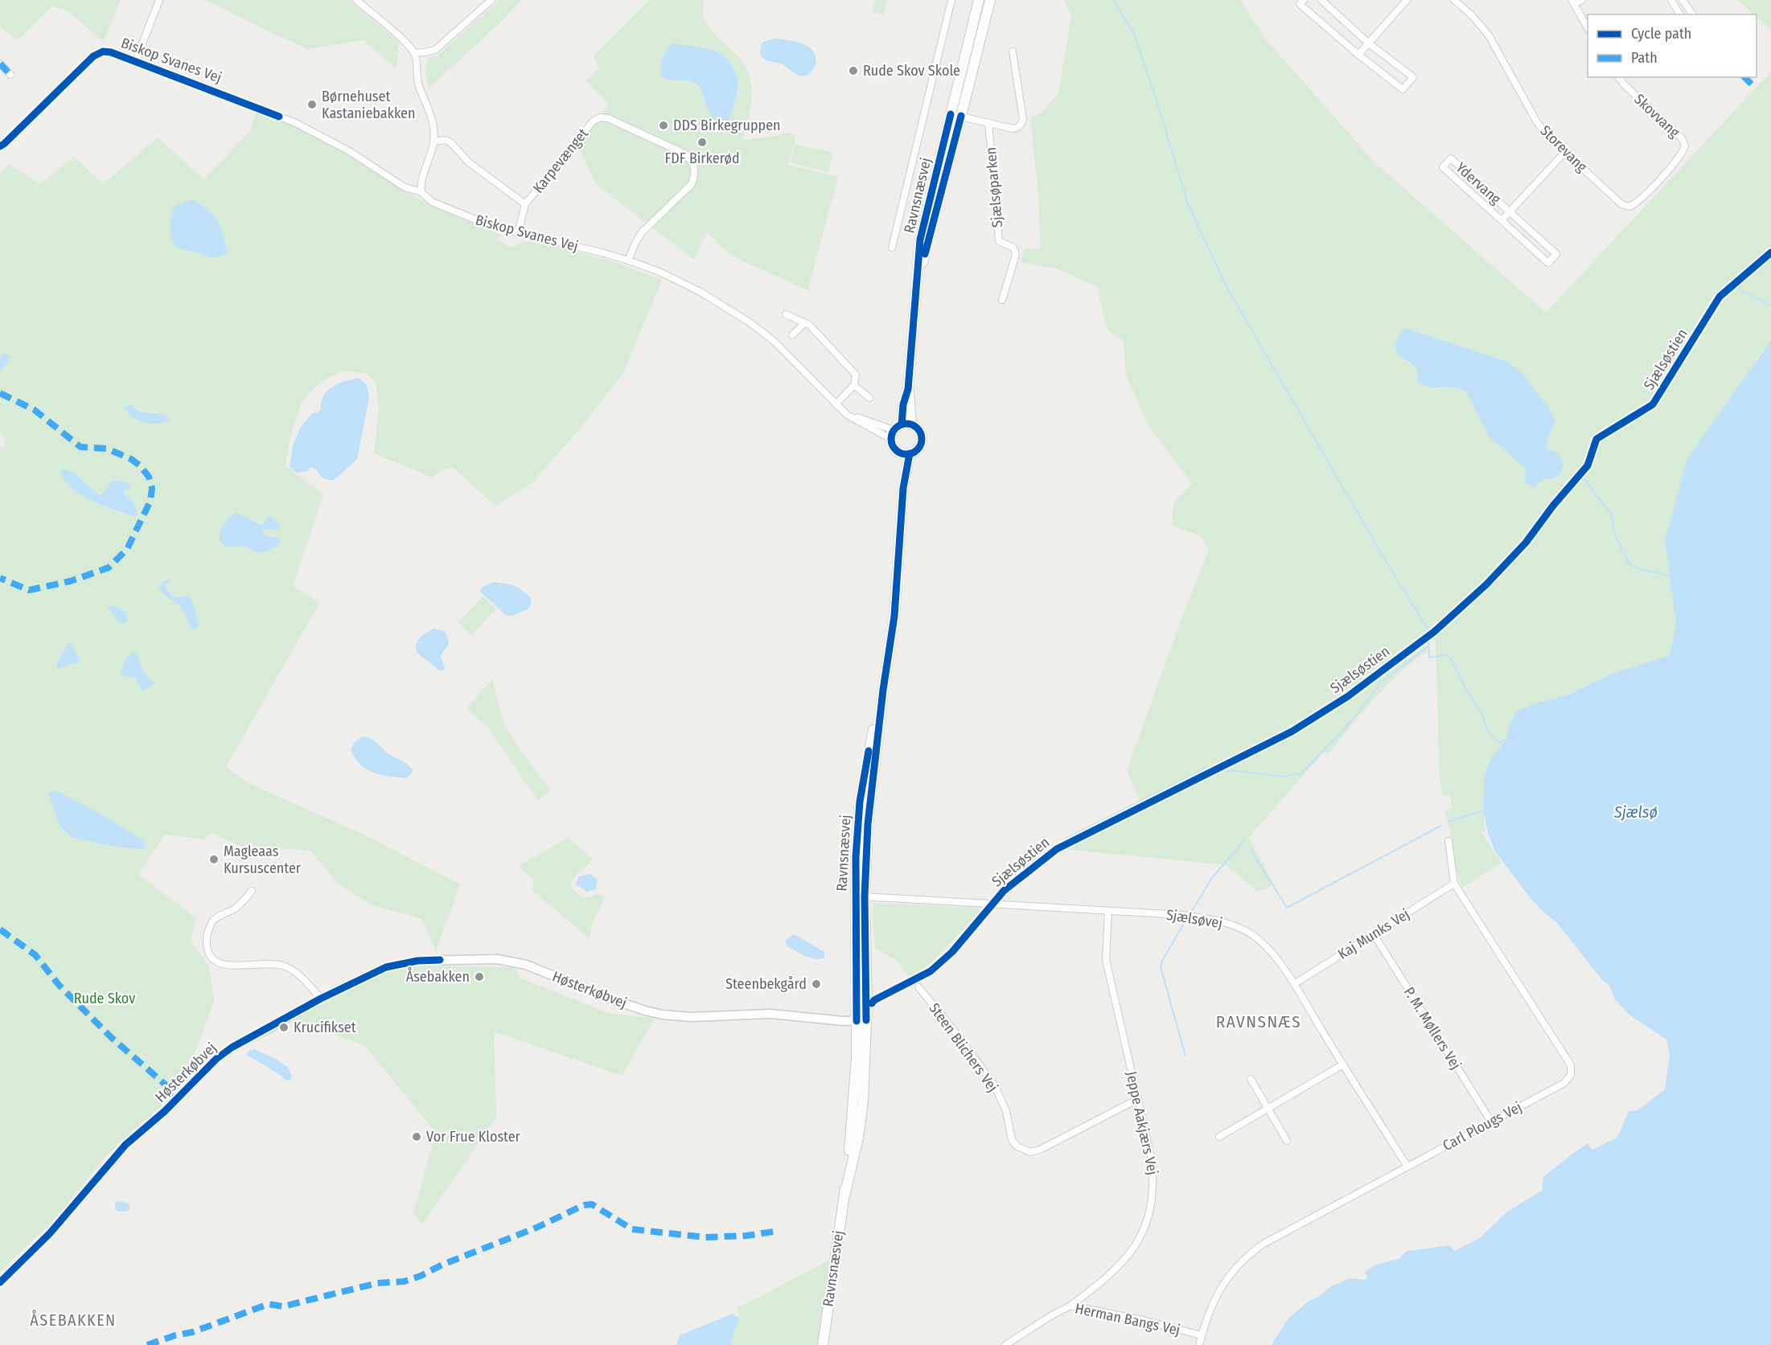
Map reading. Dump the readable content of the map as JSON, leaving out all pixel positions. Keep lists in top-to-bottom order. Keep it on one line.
{"streets":{"main road":["Ravnsnæsvej"],"street":["Biskop Svanes Vej","Skovvang","Storevang","Karpevænget","Ydervang","Sjælsøparken","Sjælsøvej","Kaj Munks Vej","Høsterkøbvej","P. M. Møllers Vej","Steen Blichers Vej","Jeppe Aakjærs Vej","Carl Plougs Vej","Herman Bangs Vej"],"cycle path":["Sjælsøstien"]},"crossings":[["Biskop Svanes Vej","Karpevænget"],["Biskop Svanes Vej","Ravnsnæsvej"],["Skovvang","Storevang"],["Storevang","Ydervang"],["Ravnsnæsvej","Sjælsøvej"],["Ravnsnæsvej","Høsterkøbvej"],["Sjælsøvej","Kaj Munks Vej"],["Sjælsøvej","Jeppe Aakjærs Vej"],["Sjælsøvej","Carl Plougs Vej"],["Kaj Munks Vej","P. M. Møllers Vej"],["Kaj Munks Vej","Carl Plougs Vej"],["P. M. Møllers Vej","Carl Plougs Vej"],["Steen Blichers Vej","Jeppe Aakjærs Vej"],["Jeppe Aakjærs Vej","Herman Bangs Vej"],["Carl Plougs Vej","Herman Bangs Vej"]],"districts":["RAVNSNÆS","ÅSEBAKKEN"],"water":["Sjælsø"],"parks":["Rude Skov"],"places":["Rude Skov Skole","Børnehuset Kastaniebakken","DDS Birkegruppen","FDF Birkerød","Magleaas Kursuscenter","Åsebakken","Steenbekgård","Krucifikset","Vor Frue Kloster"],"legend":["Cycle path","Path"]}
